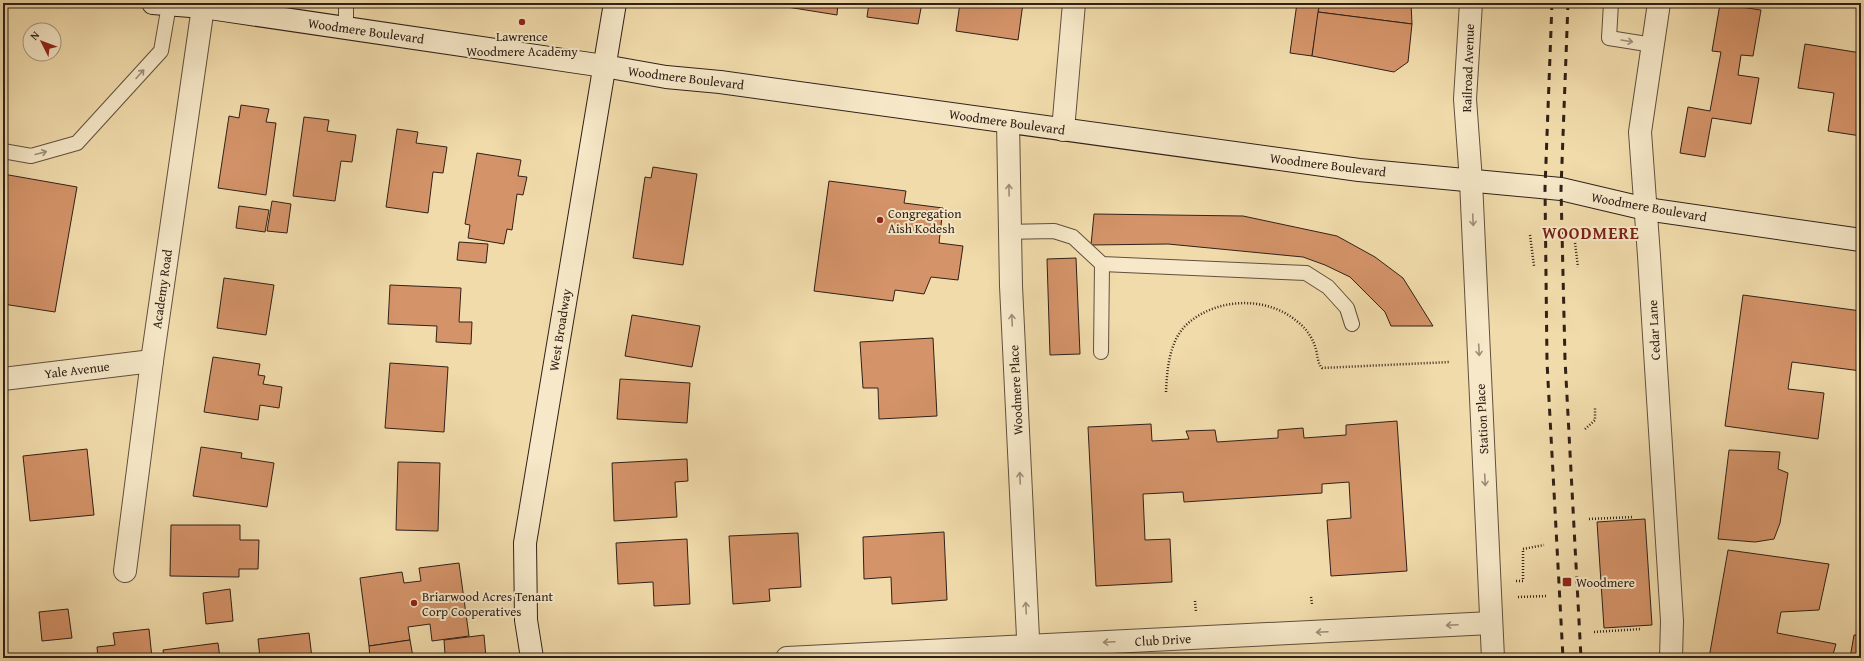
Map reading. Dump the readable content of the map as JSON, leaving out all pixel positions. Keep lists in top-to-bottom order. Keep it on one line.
{"streets":{"street":["Woodmere Boulevard","Railroad Avenue","Academy Road","West Broadway","Cedar Lane","Yale Avenue","Woodmere Place","Station Place","Club Drive"]},"crossings":[["Woodmere Boulevard","Railroad Avenue"],["Woodmere Boulevard","Academy Road"],["Woodmere Boulevard","West Broadway"],["Woodmere Boulevard","Cedar Lane"],["Woodmere Boulevard","Woodmere Place"],["Woodmere Boulevard","Station Place"],["Railroad Avenue","Station Place"],["Academy Road","Yale Avenue"],["Woodmere Place","Club Drive"],["Station Place","Club Drive"]],"one_way":["Woodmere Place","Station Place","Club Drive"],"districts":["WOODMERE"],"places":{"other":["Lawrence Woodmere Academy","Congregation Aish Kodesh","Briarwood Acres Tenant Corp Cooperatives"],"transit":["Woodmere"]},"north":"top left"}
